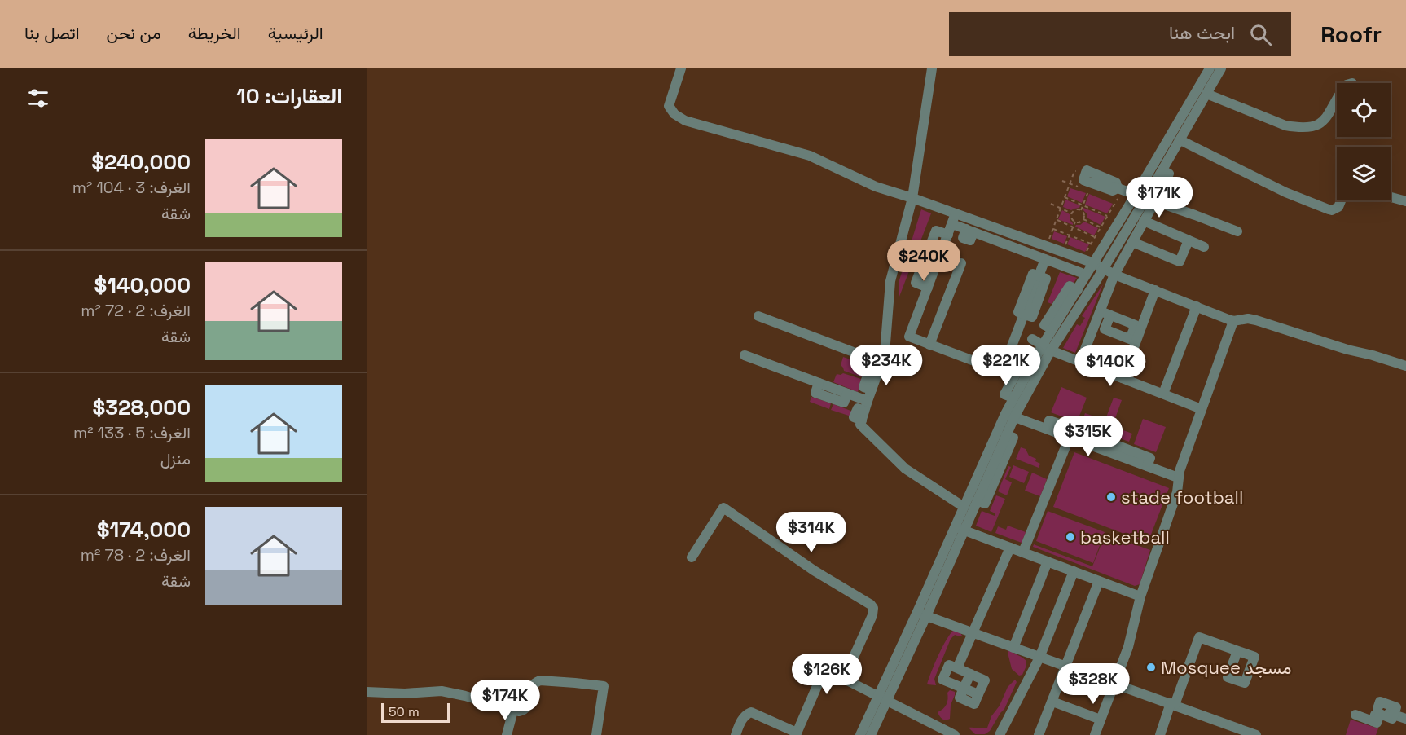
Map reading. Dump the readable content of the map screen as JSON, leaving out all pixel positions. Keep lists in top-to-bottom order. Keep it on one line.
{"places":["stade football","basketball","Mosquee مسجد"],"scale_bar":"50 m","page":{"header":"Roofr","search":"ابحث هنا","nav":["الرئيسية","الخريطة","من نحن","اتصل بنا"],"heading":"العقارات: 10","list":[{"name":"$240,000","note":"الغرف: 3 · 104 m² · شقة"},{"name":"$140,000","note":"الغرف: 2 · 72 m² · شقة"},{"name":"$328,000","note":"الغرف: 5 · 133 m² · منزل"},{"name":"$174,000","note":"الغرف: 2 · 78 m² · شقة"}],"price":["$171K","$240K","$234K","$221K","$140K","$315K","$314K","$126K","$328K","$174K"],"scale":"50 m"}}
